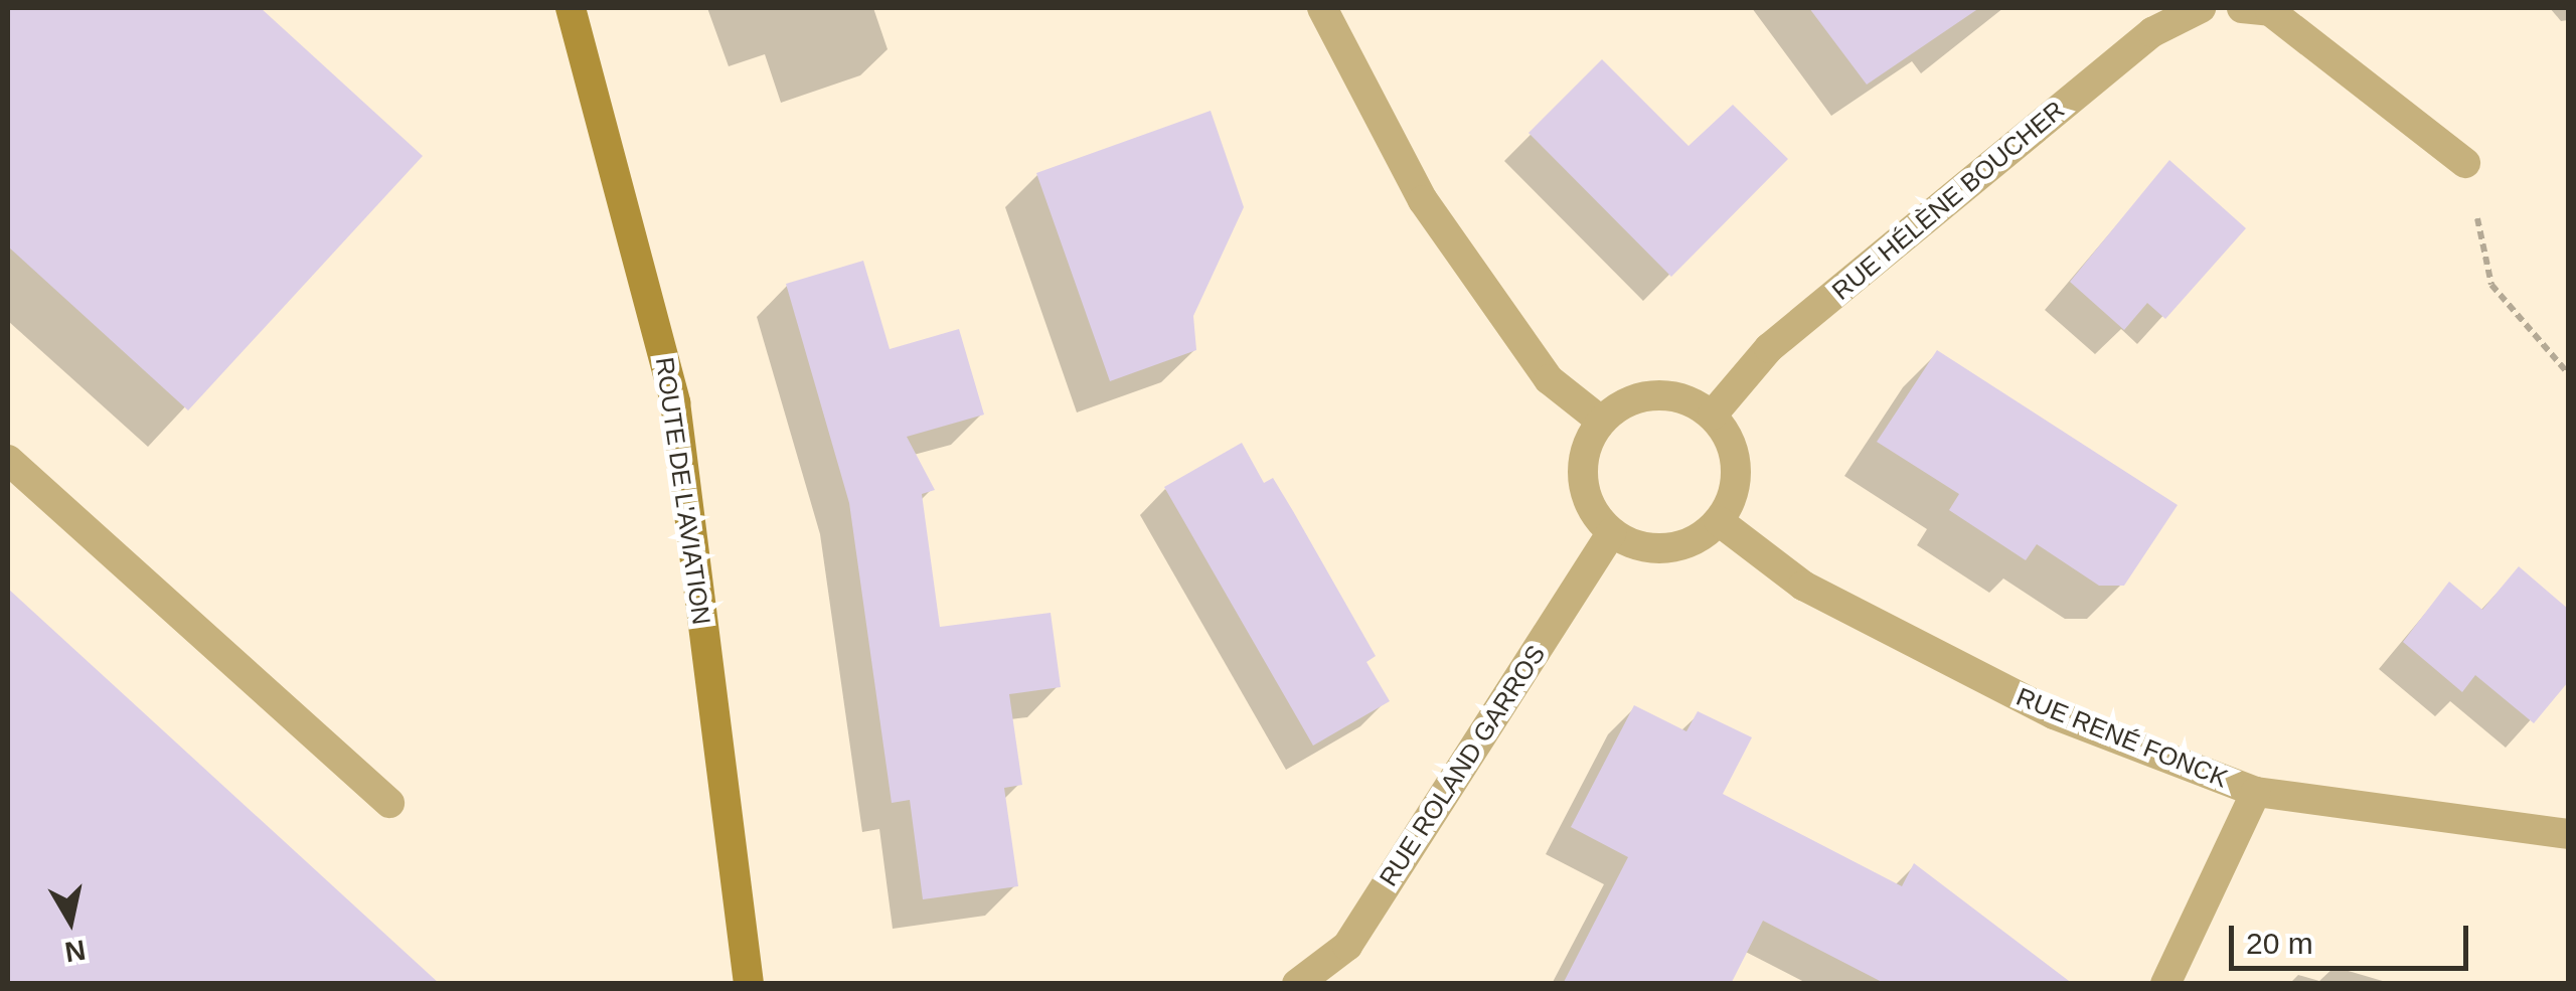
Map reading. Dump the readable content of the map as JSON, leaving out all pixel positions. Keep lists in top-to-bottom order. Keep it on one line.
{"streets":{"street":["RUE HÉLÈNE BOUCHER","ROUTE DE L'AVIATION","RUE RENÉ FONCK","RUE ROLAND GARROS"]},"crossings":[["RUE HÉLÈNE BOUCHER","RUE RENÉ FONCK"],["RUE HÉLÈNE BOUCHER","RUE ROLAND GARROS"],["RUE RENÉ FONCK","RUE ROLAND GARROS"]],"scale_bar":"20 m","north":"bottom"}
